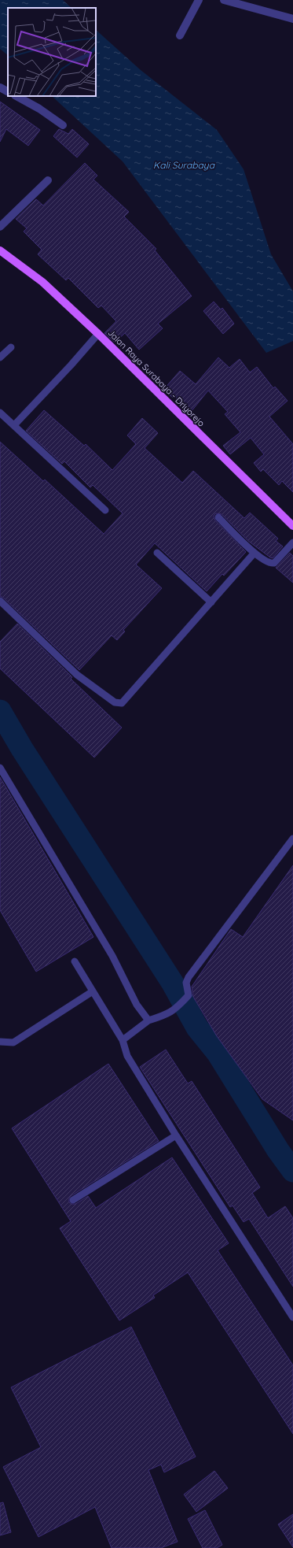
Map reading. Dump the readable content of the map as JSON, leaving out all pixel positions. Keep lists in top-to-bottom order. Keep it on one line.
{"streets":{"main road":["Jalan Raya Surabaya - Driyorejo"]},"water":["Kali Surabaya"]}
